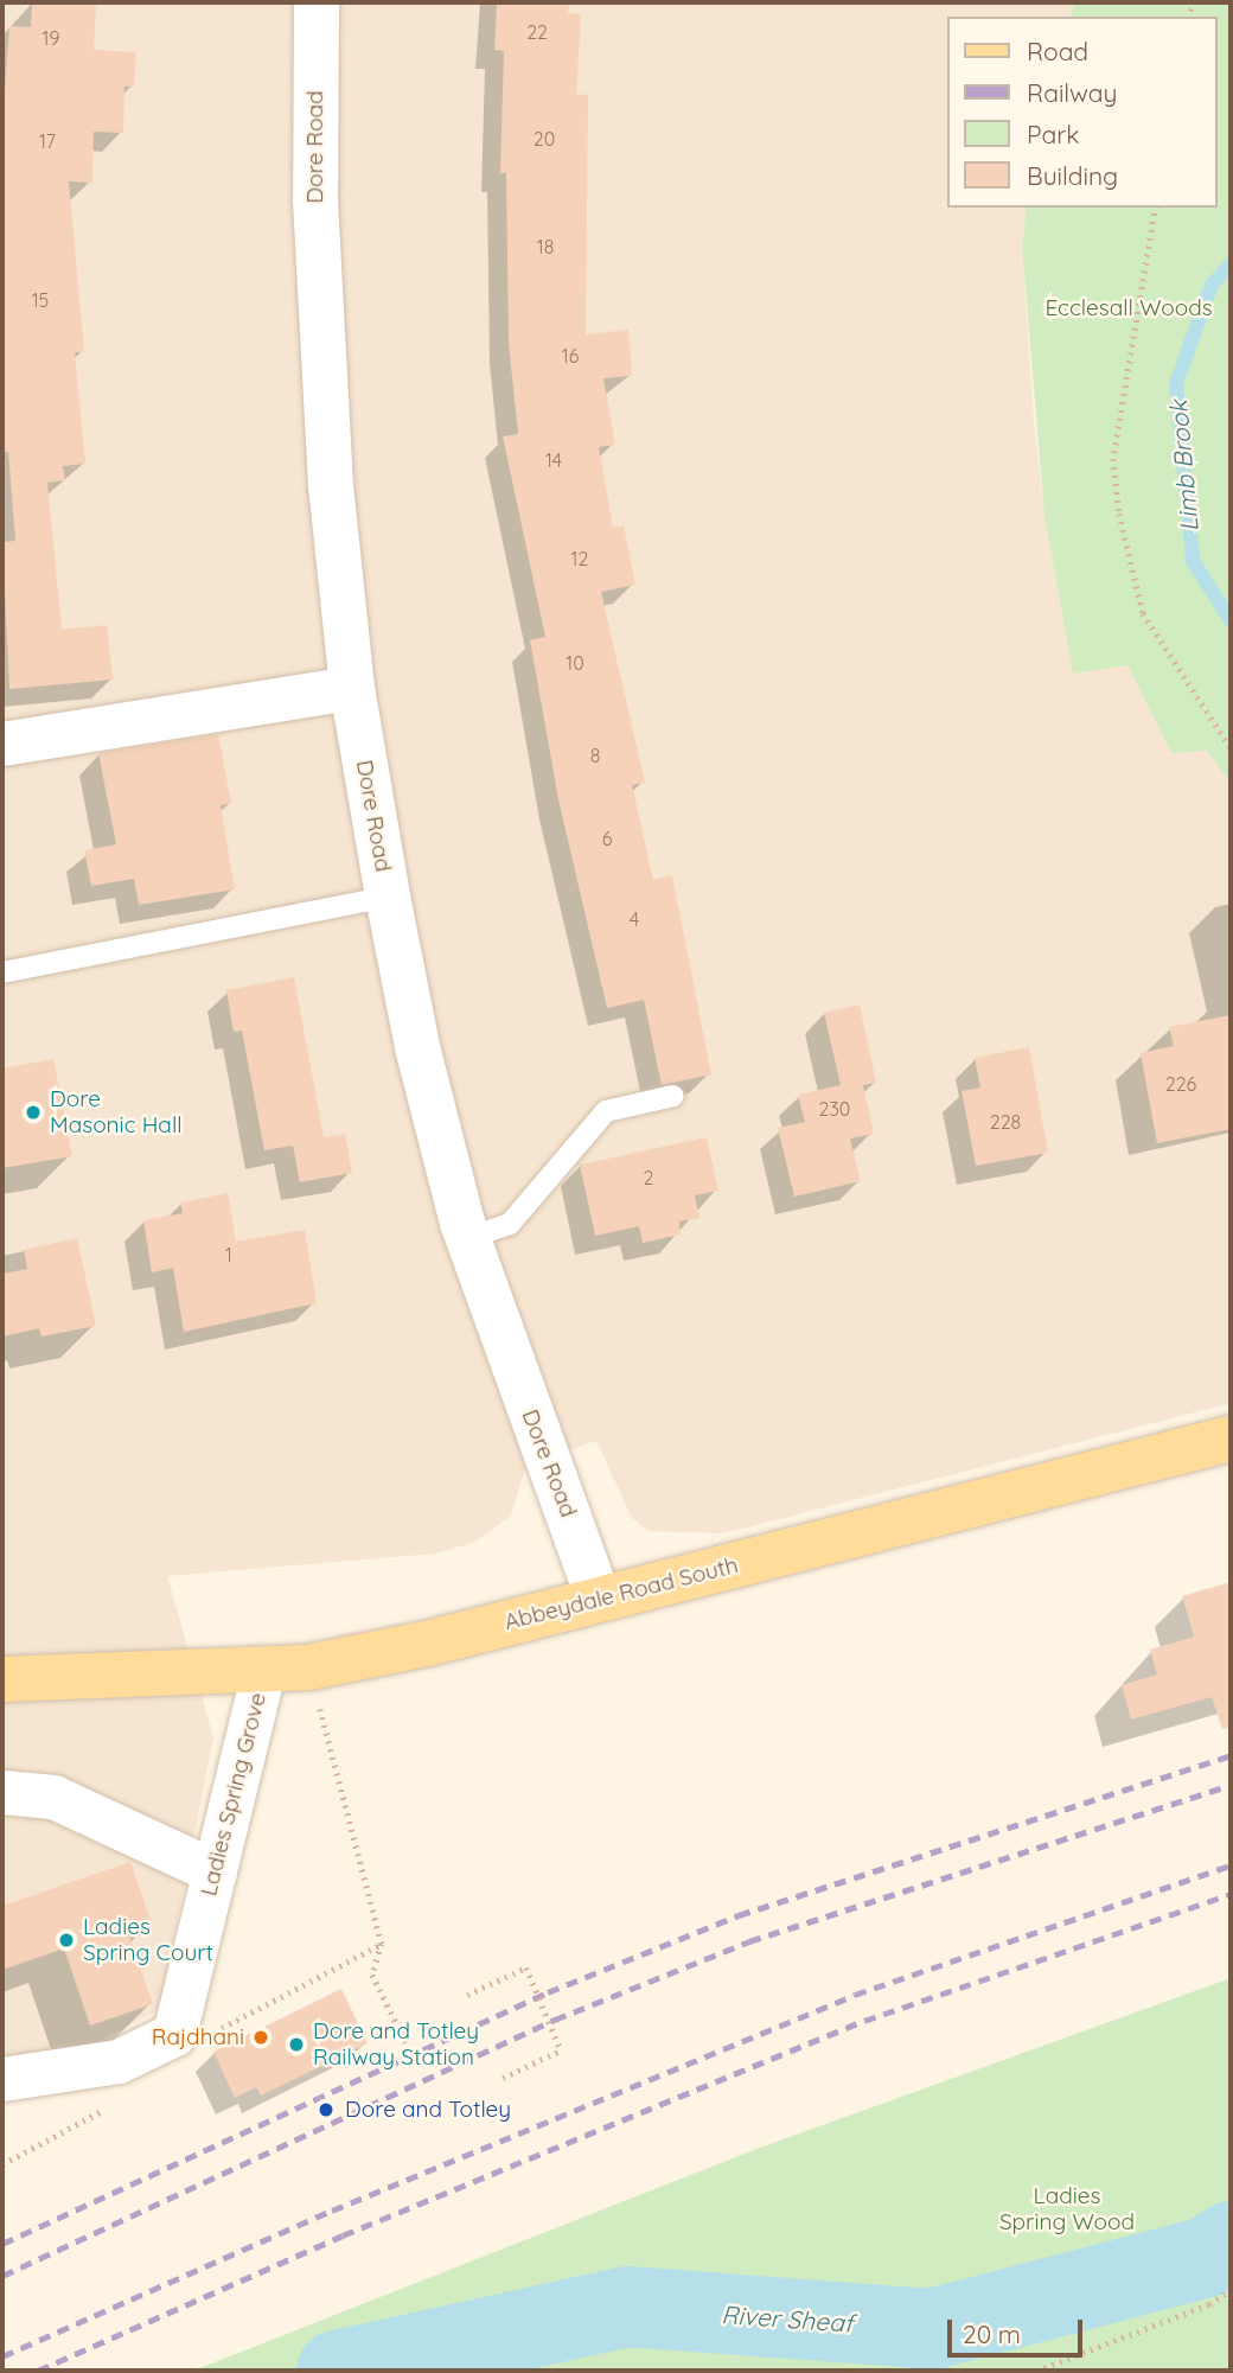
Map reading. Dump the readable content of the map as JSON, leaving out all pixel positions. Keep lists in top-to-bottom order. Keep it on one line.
{"streets":{"main road":["Abbeydale Road South"],"street":["Dore Road","Ladies Spring Grove"]},"crossings":[["Dore Road","Abbeydale Road South"],["Abbeydale Road South","Ladies Spring Grove"]],"water":["Limb Brook","River Sheaf"],"parks":["Ecclesall Woods","Ladies Spring Wood"],"places":["Dore Masonic Hall","Ladies Spring Court","Rajdhani","Dore and Totley Railway Station","Dore and Totley"],"house_numbers":["22","19","20","17","18","15","16","14","12","10","8","6","4","226","230","228","2","1"],"legend":["Road","Railway","Park","Building"],"scale_bar":"20 m"}
